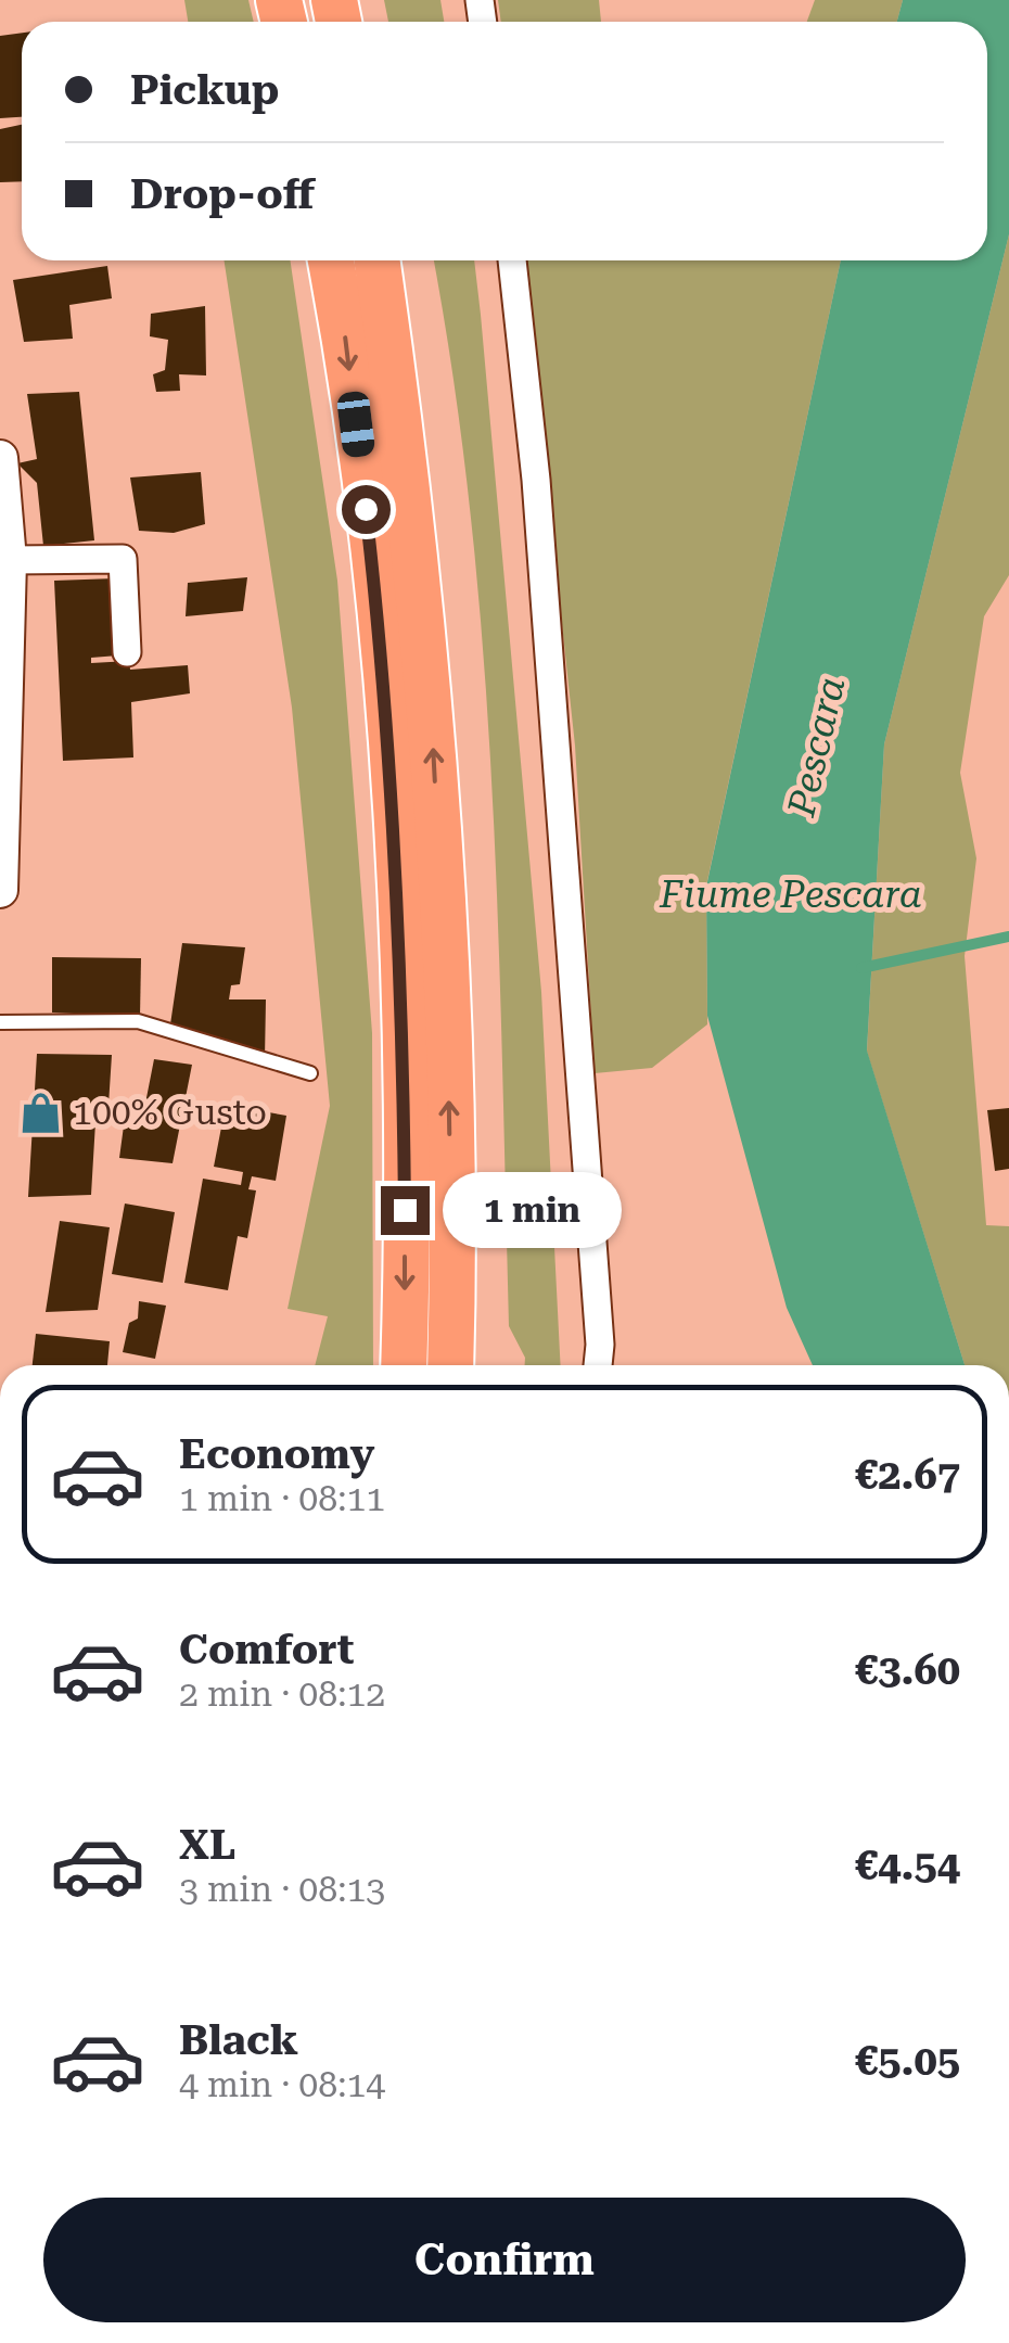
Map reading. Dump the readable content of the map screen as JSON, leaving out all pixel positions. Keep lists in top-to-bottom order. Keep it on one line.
{"water":["Pescara","Fiume Pescara"],"places":{"shop":["100% Gusto"]},"page":{"banner":["Pickup","Drop-off"],"bubble":"1 min","list":[{"name":"Economy","note":"1 min · 08:11","value":"€2.67"},{"name":"Comfort","note":"2 min · 08:12","value":"€3.60"},{"name":"XL","note":"3 min · 08:13","value":"€4.54"},{"name":"Black","note":"4 min · 08:14","value":"€5.05"}],"buttons":"Confirm"}}
